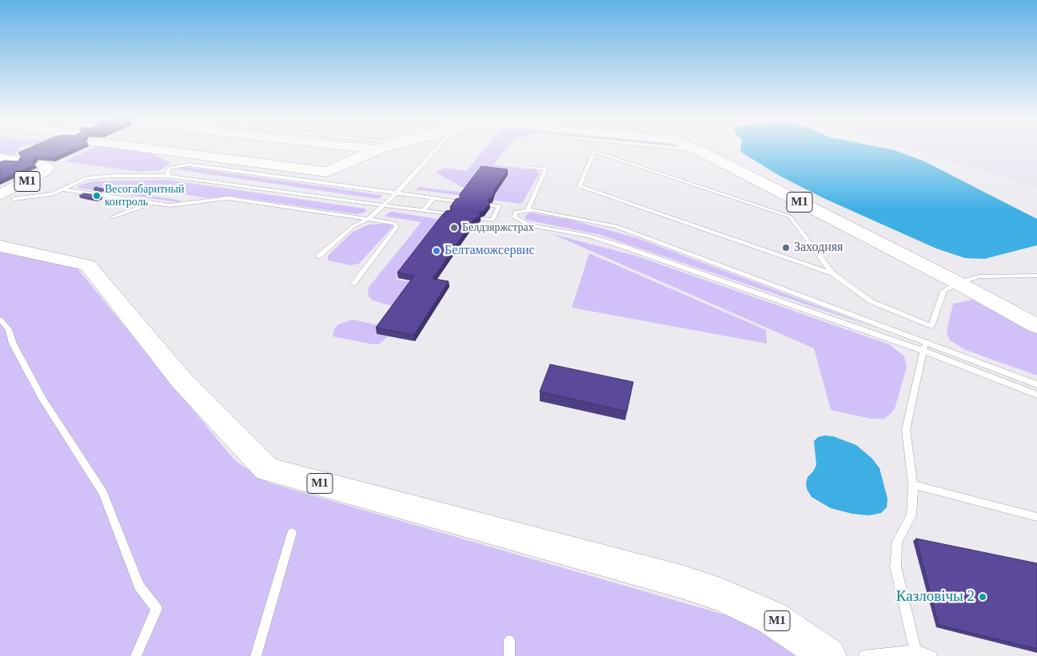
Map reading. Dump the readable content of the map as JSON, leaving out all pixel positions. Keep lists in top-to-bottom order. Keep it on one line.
{"streets":{"highway":["М1"]},"places":["Весогабаритный контроль","Белдзяржстрах","Заходняя","Белтаможсервис","Казловічы 2"]}
